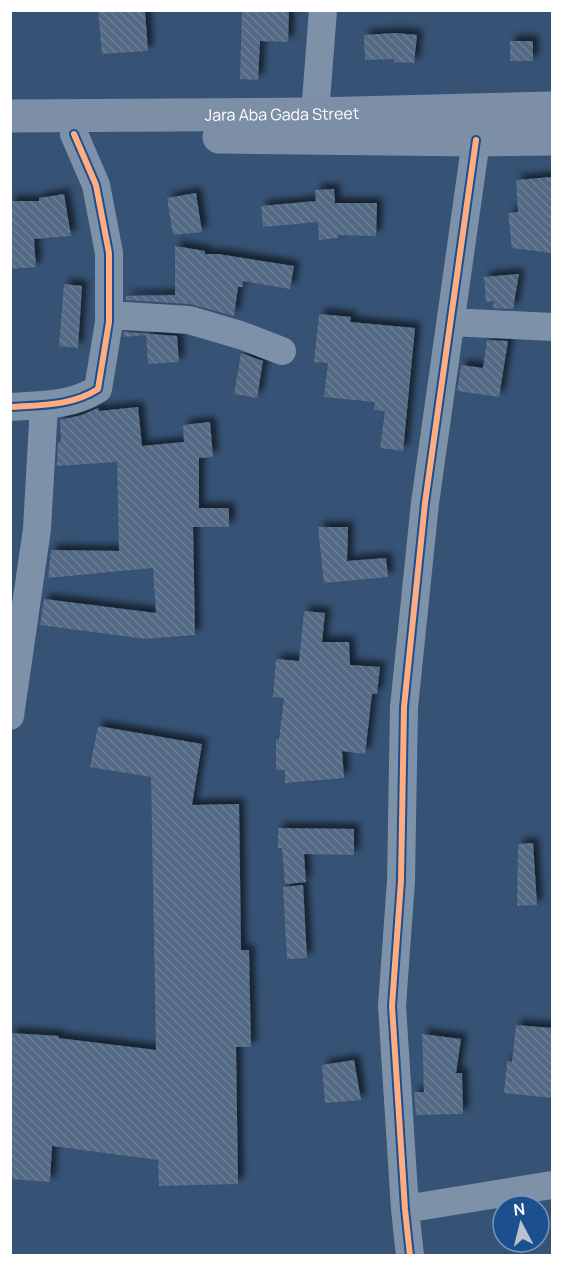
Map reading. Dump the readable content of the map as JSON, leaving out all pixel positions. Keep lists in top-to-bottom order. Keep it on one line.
{"streets":{"main road":["Jara Aba Gada Street"]},"north":"top"}
